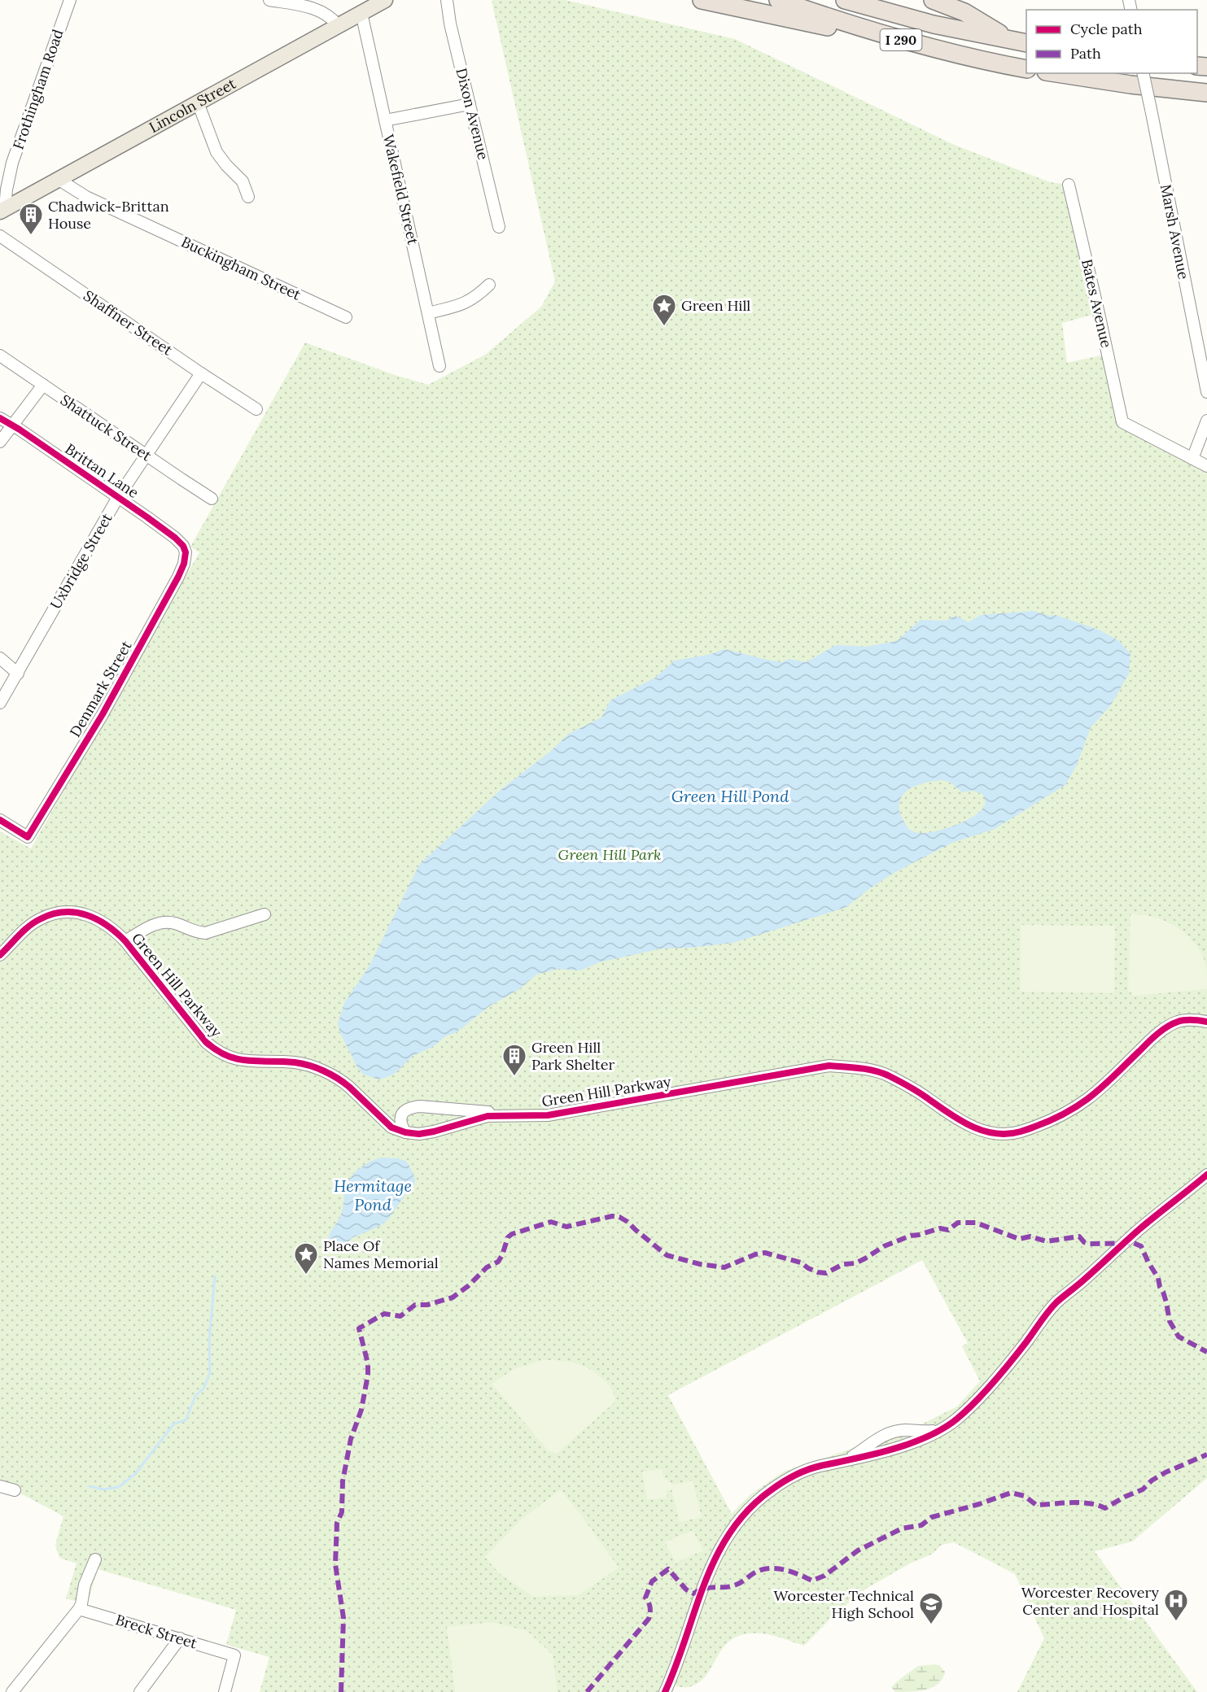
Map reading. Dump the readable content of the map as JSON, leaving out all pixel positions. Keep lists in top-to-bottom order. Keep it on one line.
{"streets":{"highway":["I 290"],"main road":["Lincoln Street"],"street":["Frothingham Road","Dixon Avenue","Wakefield Street","Marsh Avenue","Buckingham Street","Bates Avenue","Shaffner Street","Shattuck Street","Brittan Lane","Uxbridge Street","Denmark Street","Green Hill Parkway","Breck Street"]},"crossings":[["Frothingham Road","Lincoln Street"],["Lincoln Street","Wakefield Street"],["Lincoln Street","Buckingham Street"],["Shaffner Street","Uxbridge Street"],["Shattuck Street","Uxbridge Street"],["Brittan Lane","Uxbridge Street"],["Brittan Lane","Denmark Street"]],"water":["Green Hill Pond","Hermitage Pond"],"parks":["Green Hill Park"],"places":{"building":["Chadwick-Brittan House","Green Hill Park Shelter"],"place":["Green Hill","Place Of Names Memorial"],"hospital":["Worcester Recovery Center and Hospital"],"school or university":["Worcester Technical High School"]},"legend":["Cycle path","Path"]}
